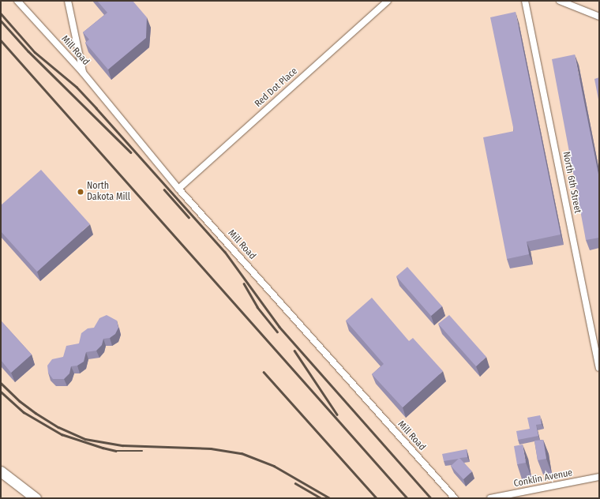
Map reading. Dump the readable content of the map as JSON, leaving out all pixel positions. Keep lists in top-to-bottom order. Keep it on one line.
{"streets":{"street":["Mill Road","Red Dot Place","North 6th Street","Conklin Avenue"]},"crossings":[["Mill Road","Red Dot Place"]],"places":["North Dakota Mill"]}
